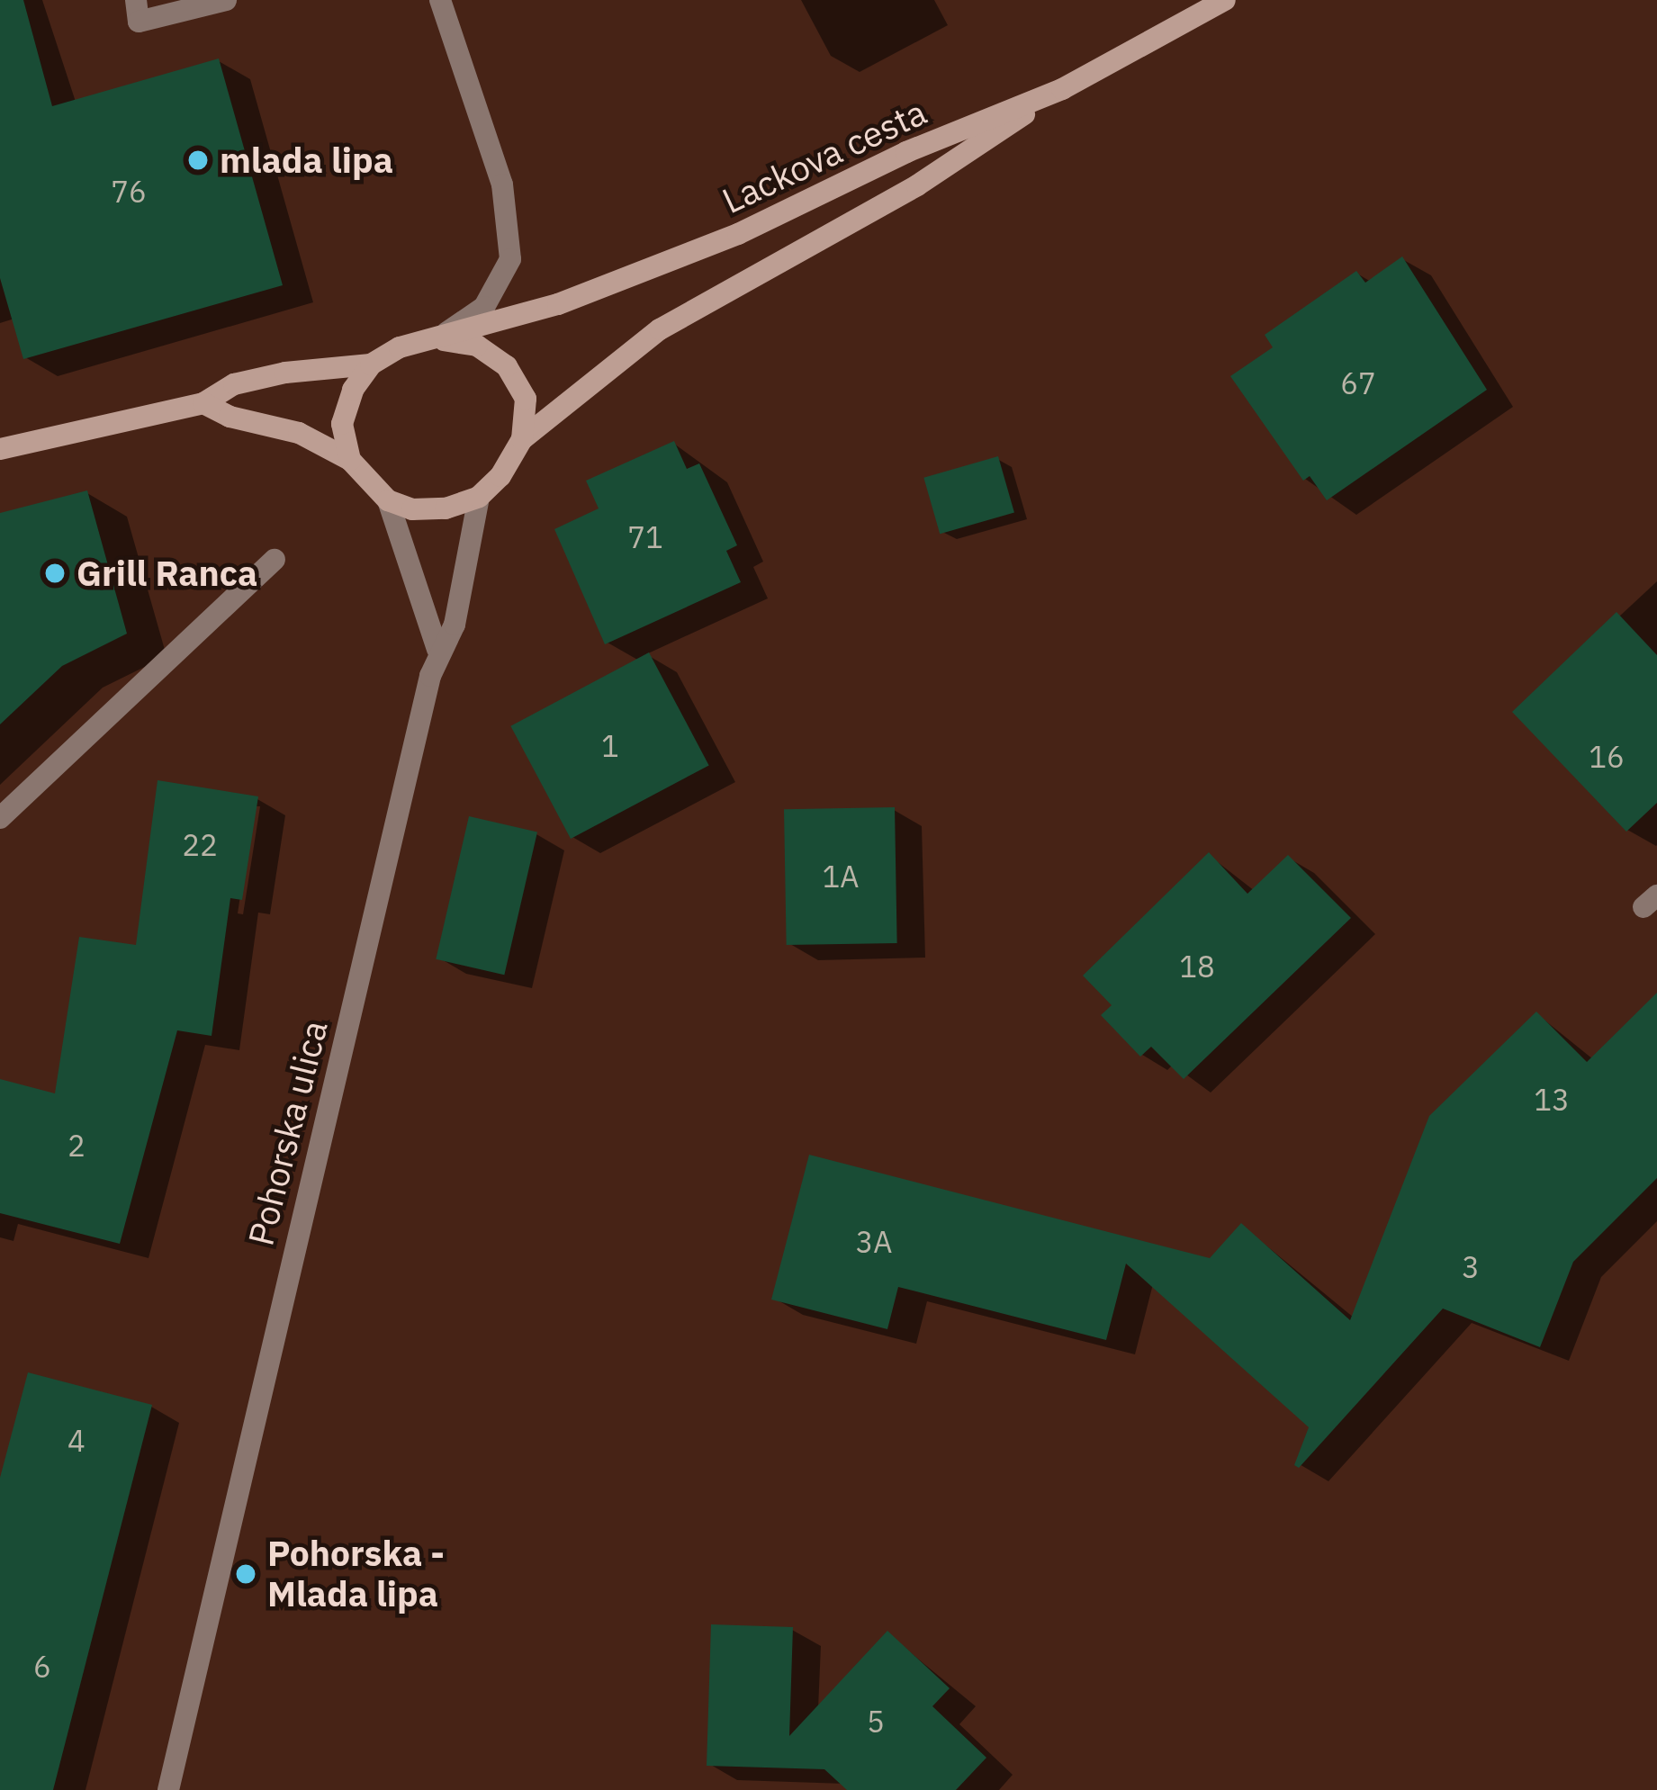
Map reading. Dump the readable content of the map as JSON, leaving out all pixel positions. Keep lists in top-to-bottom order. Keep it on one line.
{"streets":{"street":["Lackova cesta","Pohorska ulica"]},"crossings":[["Lackova cesta","Pohorska ulica"]],"places":["mlada lipa","Grill Ranca","Pohorska - Mlada lipa"],"house_numbers":["76","67","71","1","16","22","1A","18","13","2","3A","3","4","6","5"]}
